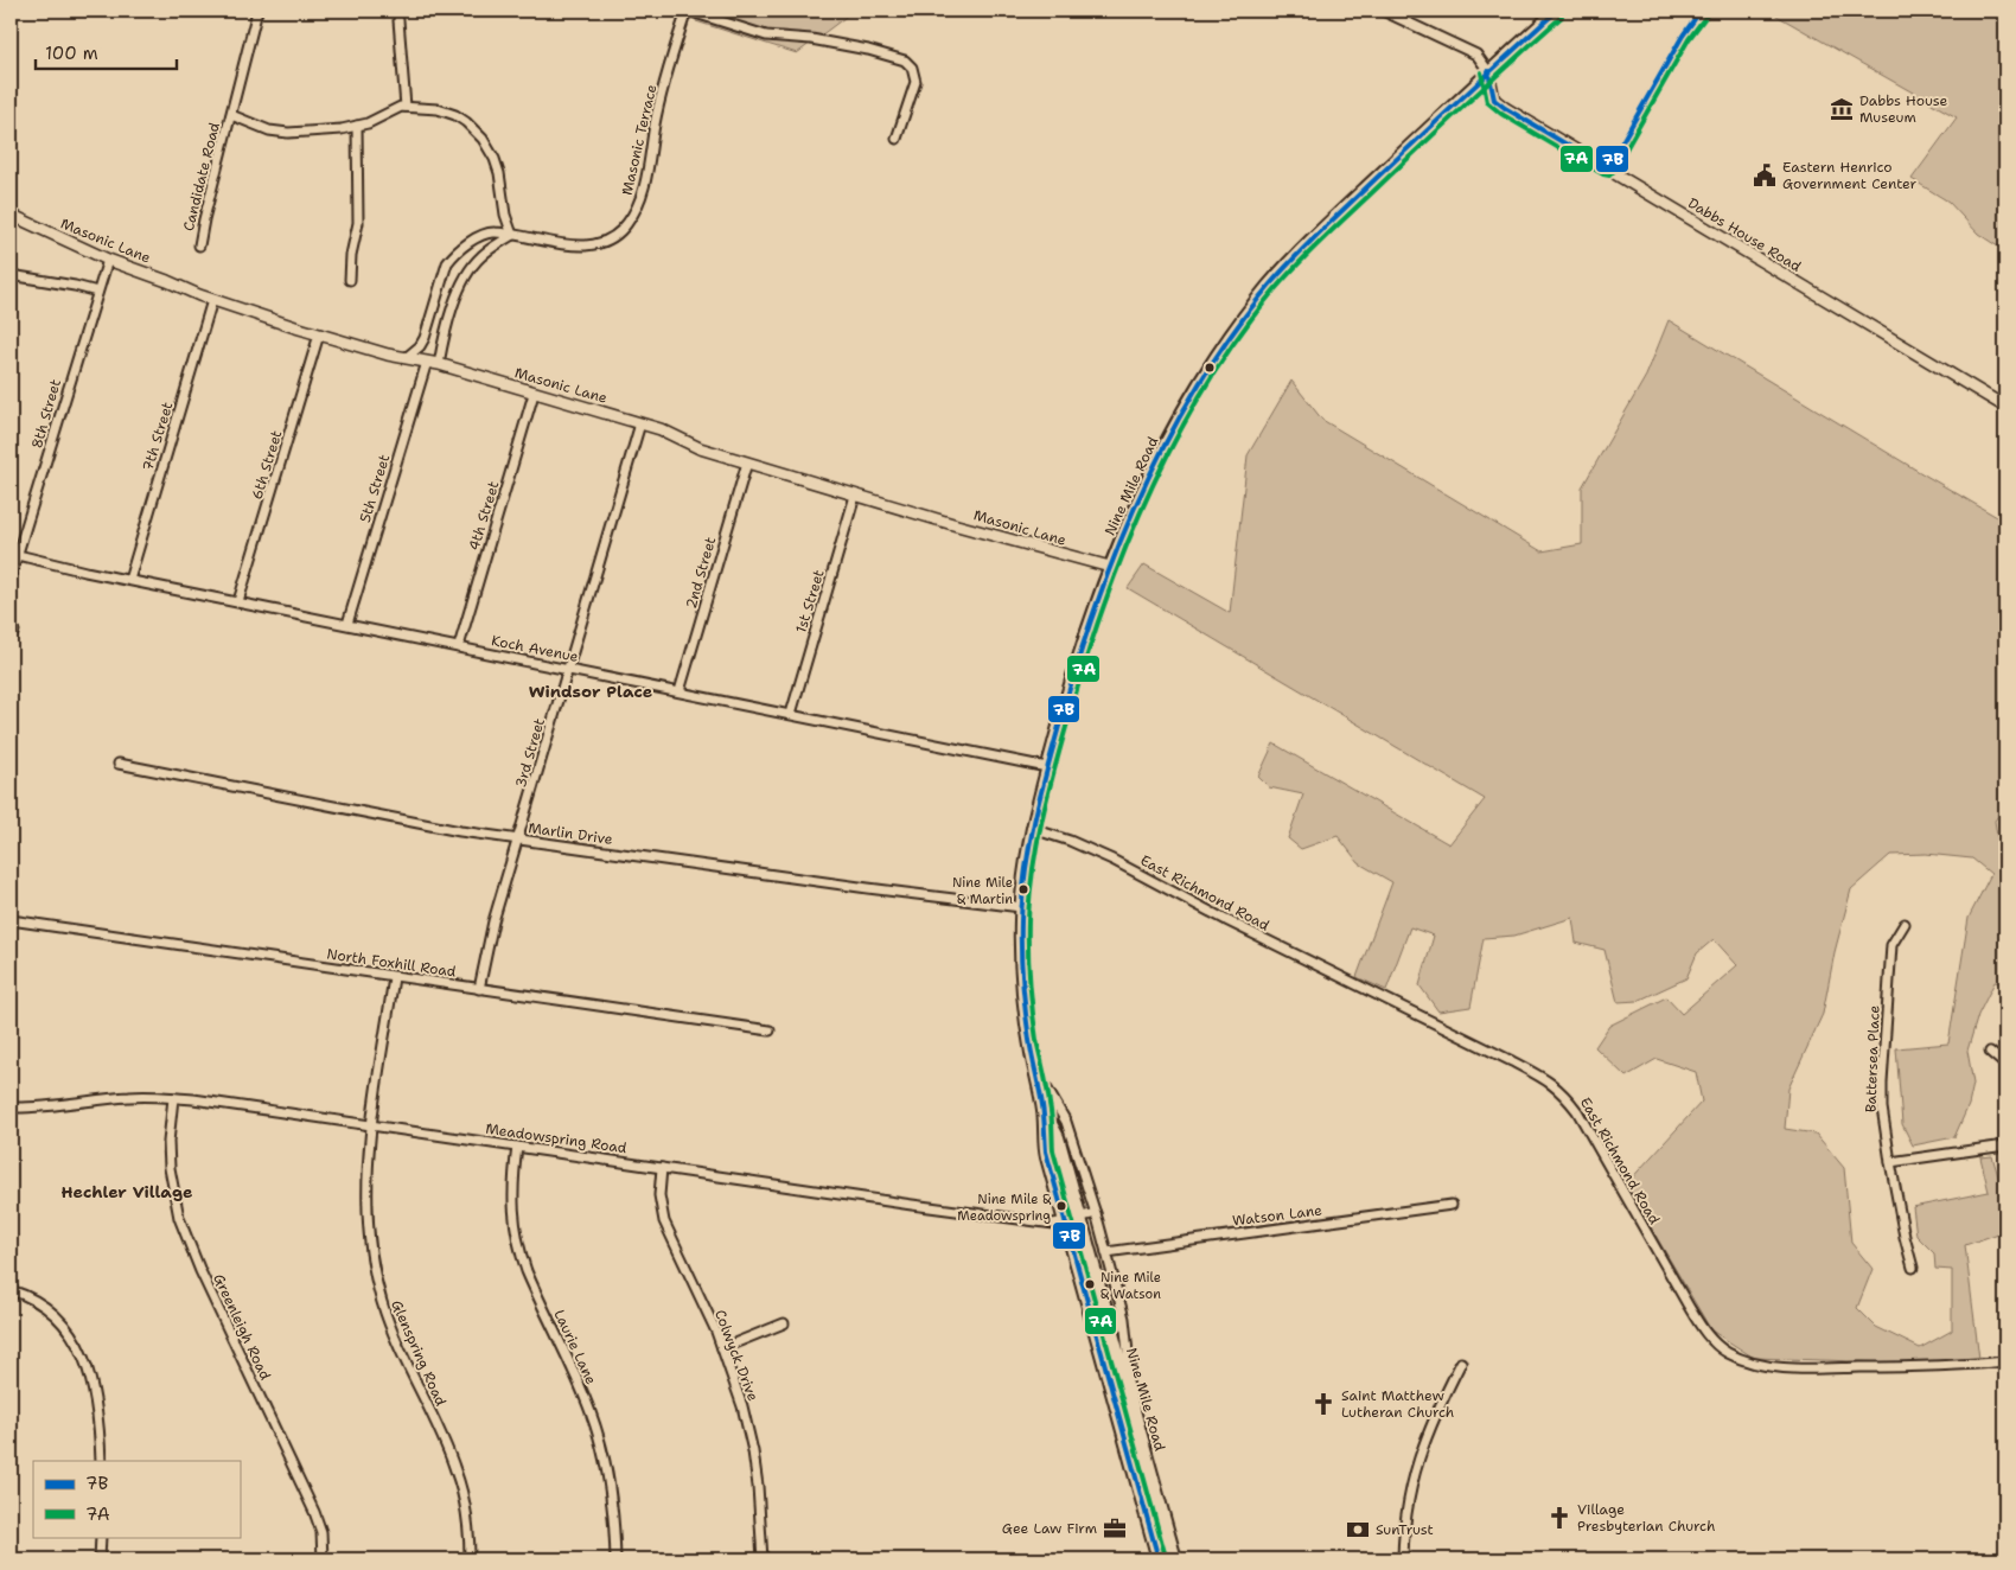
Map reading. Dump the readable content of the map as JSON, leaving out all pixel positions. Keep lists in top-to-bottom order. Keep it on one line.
{"streets":{"main road":["Dabbs House Road","Masonic Lane","Nine Mile Road"],"street":["Masonic Terrace","Candidate Road","8th Street","7th Street","6th Street","5th Street","4th Street","2nd Street","1st Street","Koch Avenue","3rd Street","Marlin Drive","East Richmond Road","North Foxhill Road","Battersea Place","Meadowspring Road","Watson Lane","Greenleigh Road","Laurie Lane","Glenspring Road","Colwyck Drive"]},"crossings":[["Masonic Terrace","Candidate Road"],["Masonic Terrace","Masonic Lane"],["Dabbs House Road","Nine Mile Road"],["Masonic Lane","8th Street"],["Masonic Lane","7th Street"],["Masonic Lane","6th Street"],["Masonic Lane","Nine Mile Road"],["Masonic Lane","5th Street"],["Masonic Lane","4th Street"],["Masonic Lane","2nd Street"],["Masonic Lane","1st Street"],["Masonic Lane","3rd Street"],["8th Street","Koch Avenue"],["7th Street","Koch Avenue"],["6th Street","Koch Avenue"],["Nine Mile Road","Koch Avenue"],["Nine Mile Road","Marlin Drive"],["Nine Mile Road","East Richmond Road"],["Nine Mile Road","Meadowspring Road"],["5th Street","Koch Avenue"],["4th Street","Koch Avenue"],["2nd Street","Koch Avenue"],["1st Street","Koch Avenue"],["Koch Avenue","3rd Street"],["3rd Street","Marlin Drive"],["3rd Street","North Foxhill Road"],["North Foxhill Road","Glenspring Road"],["Meadowspring Road","Greenleigh Road"],["Meadowspring Road","Laurie Lane"],["Meadowspring Road","Glenspring Road"],["Meadowspring Road","Colwyck Drive"]],"districts":["Windsor Place","Hechler Village"],"places":{"museum":["Dabbs House Museum"],"public building":["Eastern Henrico Government Center"],"other":["Nine Mile & Martin","Nine Mile & Meadowspring","Nine Mile & Watson"],"church":["Saint Matthew Lutheran Church","Village Presbyterian Church"],"office":["Gee Law Firm"],"bank":["SunTrust"]},"lines":["transit line 7B","transit line 7A"],"legend":["7B","7A"],"scale_bar":"100 m"}
